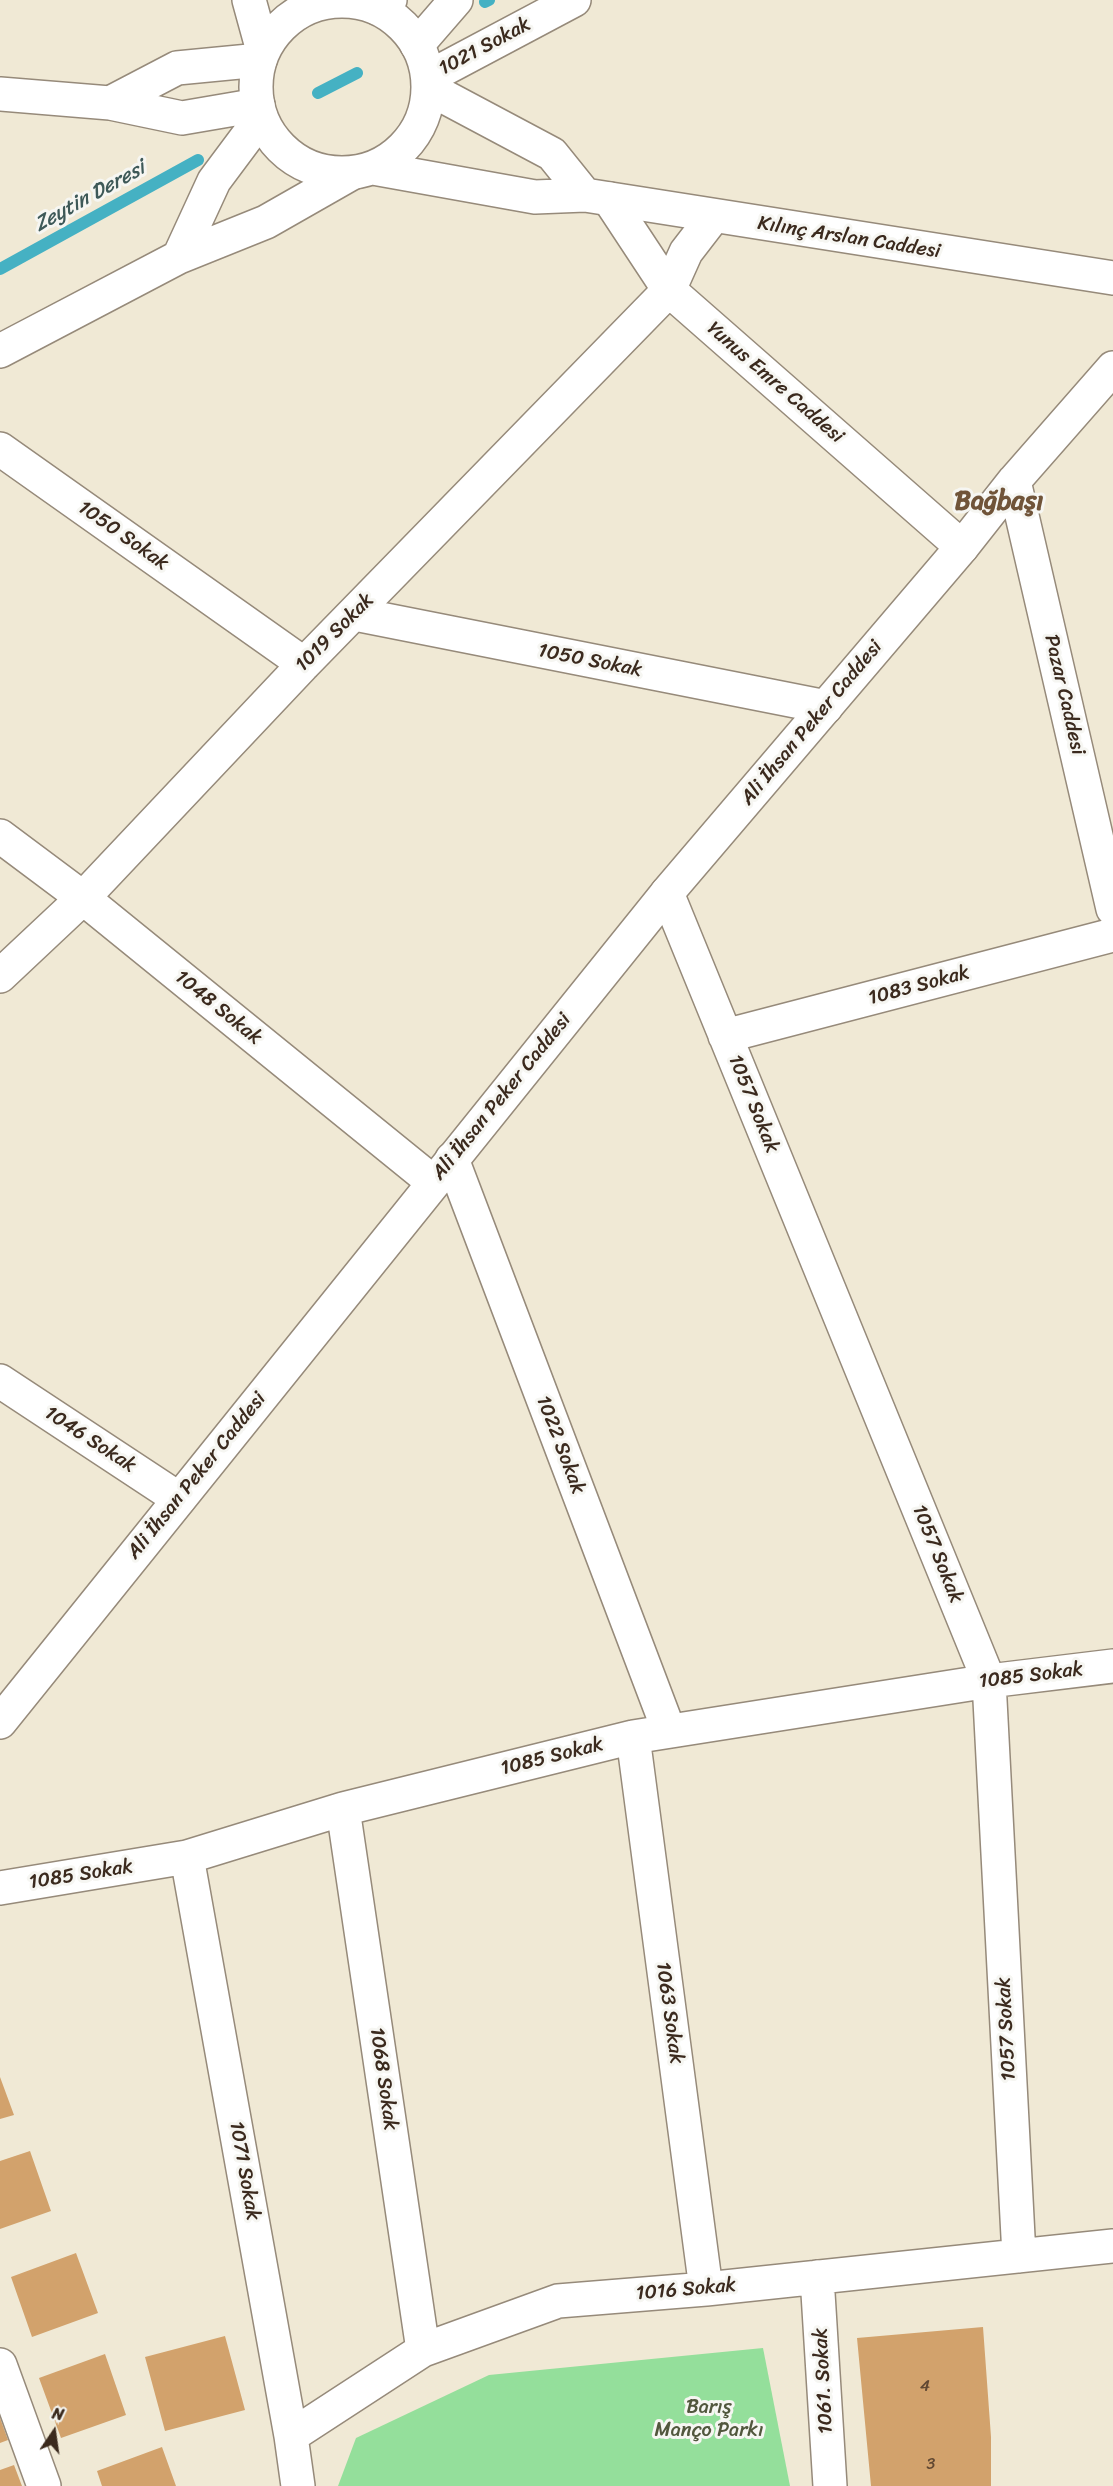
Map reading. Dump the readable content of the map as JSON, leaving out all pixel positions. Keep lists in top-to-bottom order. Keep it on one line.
{"streets":{"street":["1021 Sokak","Kılınç Arslan Caddesi","Yunus Emre Caddesi","1050 Sokak","1019 Sokak","Pazar Caddesi","Ali İhsan Peker Caddesi","1083 Sokak","1048 Sokak","1057 Sokak","1046 Sokak","1022 Sokak","1085 Sokak","1063 Sokak","1068 Sokak","1071 Sokak","1016 Sokak","1061. Sokak"]},"crossings":[["1021 Sokak","Kılınç Arslan Caddesi"],["Kılınç Arslan Caddesi","Yunus Emre Caddesi"],["Kılınç Arslan Caddesi","1019 Sokak"],["Yunus Emre Caddesi","1019 Sokak"],["Yunus Emre Caddesi","Ali İhsan Peker Caddesi"],["1050 Sokak","1019 Sokak"],["1050 Sokak","Ali İhsan Peker Caddesi"],["1019 Sokak","1048 Sokak"],["Pazar Caddesi","Ali İhsan Peker Caddesi"],["Ali İhsan Peker Caddesi","1048 Sokak"],["Ali İhsan Peker Caddesi","1057 Sokak"],["Ali İhsan Peker Caddesi","1046 Sokak"],["Ali İhsan Peker Caddesi","1022 Sokak"],["1083 Sokak","1057 Sokak"],["1048 Sokak","1022 Sokak"],["1057 Sokak","1085 Sokak"],["1057 Sokak","1016 Sokak"],["1022 Sokak","1085 Sokak"],["1085 Sokak","1063 Sokak"],["1085 Sokak","1068 Sokak"],["1085 Sokak","1071 Sokak"],["1063 Sokak","1016 Sokak"],["1068 Sokak","1016 Sokak"],["1071 Sokak","1016 Sokak"],["1016 Sokak","1061. Sokak"]],"districts":["Bağbaşı"],"water":["Zeytin Deresi"],"parks":["Barış Manço Parkı"],"house_numbers":["4","3"],"north":"top"}
